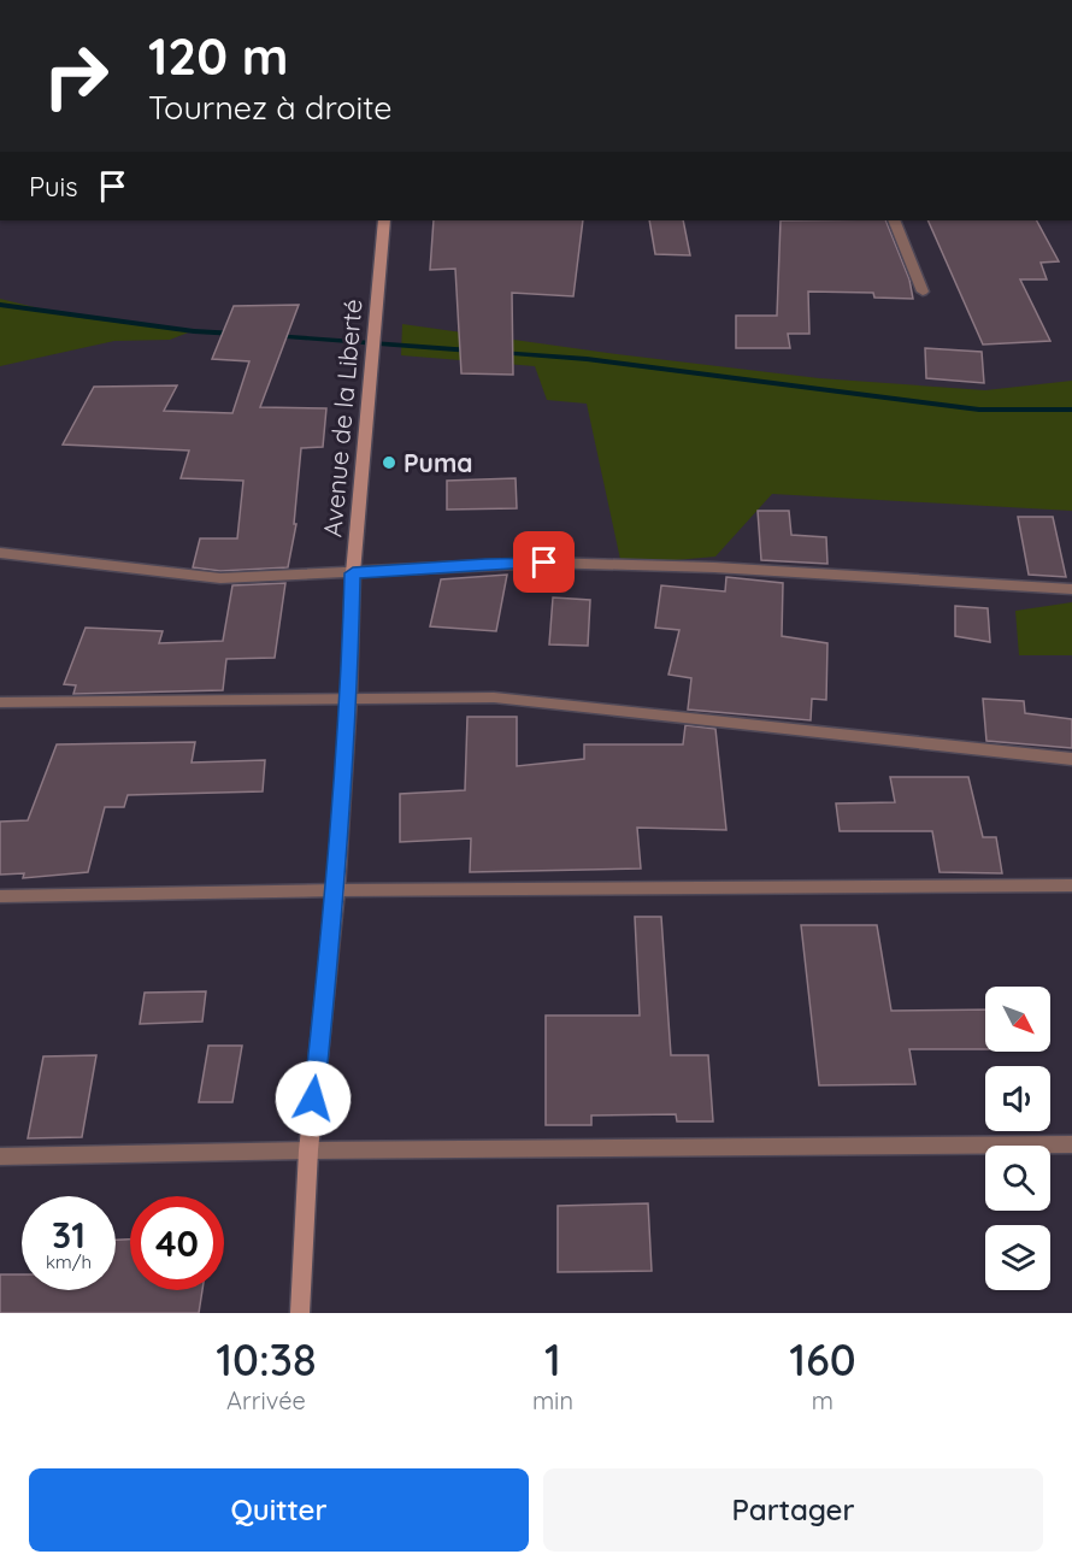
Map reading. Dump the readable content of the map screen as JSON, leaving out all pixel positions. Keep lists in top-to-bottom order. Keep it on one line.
{"streets":{"street":["Avenue de la Liberté"]},"places":["Puma"],"north":"bottom right","page":{"turn":["120 m","Tournez à droite"],"then":"Puis","speed":"31 km/h","limit":"40","eta":["10:38","Arrivée","1","min","160","m"],"buttons":["Quitter","Partager"]}}
